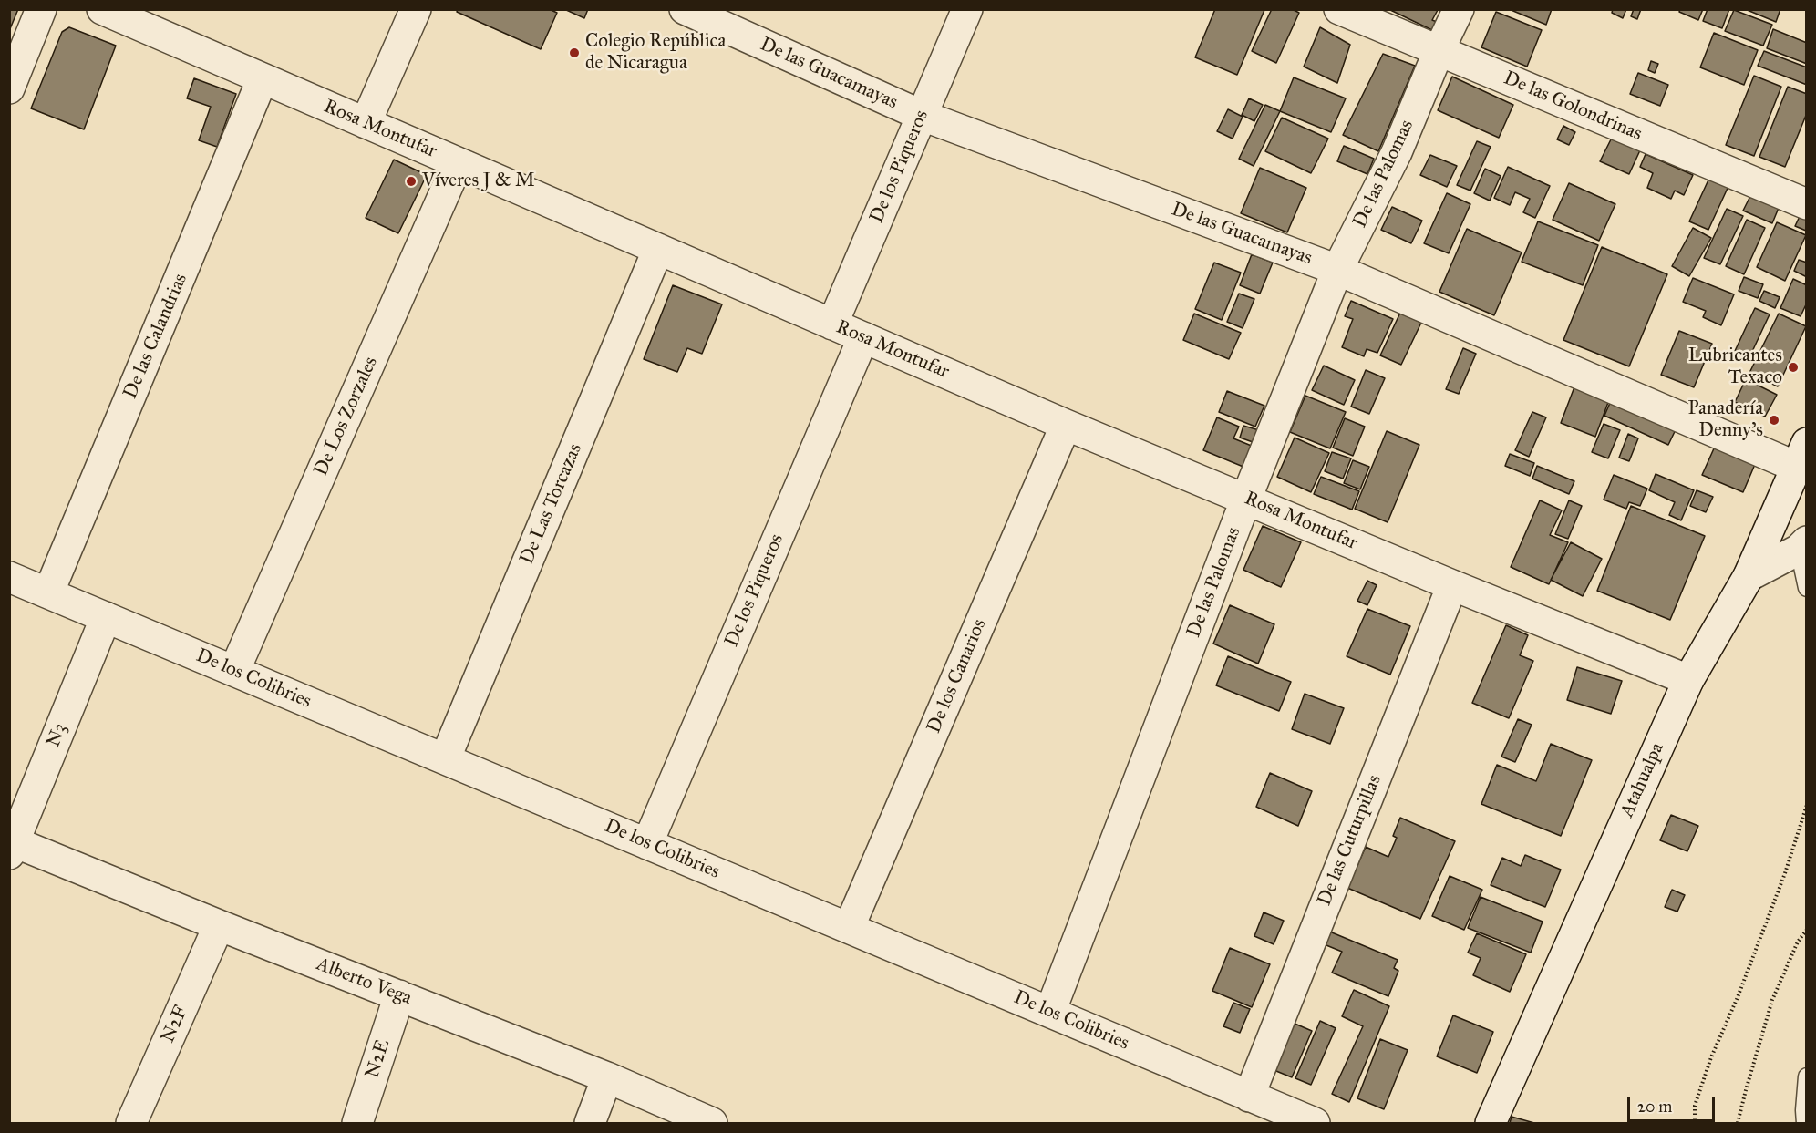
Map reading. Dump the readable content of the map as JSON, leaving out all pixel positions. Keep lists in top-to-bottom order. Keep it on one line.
{"streets":{"street":["De las Guacamayas","De las Golondrinas","Rosa Montufar","De los Piqueros","De las Palomas","De las Calandrias","De Los Zorzales","De Las Torcazas","De los Canarios","De los Colibries","N3","Atahualpa","De las Cuturpillas","Alberto Vega","N2F","N2E"]},"crossings":[["De las Guacamayas","De los Piqueros"],["De las Guacamayas","De las Palomas"],["De las Guacamayas","Atahualpa"],["De las Golondrinas","De las Palomas"],["Rosa Montufar","De los Piqueros"],["Rosa Montufar","De las Palomas"],["Rosa Montufar","De las Calandrias"],["Rosa Montufar","De Los Zorzales"],["Rosa Montufar","De Las Torcazas"],["Rosa Montufar","De los Canarios"],["Rosa Montufar","Atahualpa"],["Rosa Montufar","De las Cuturpillas"],["De los Piqueros","De los Colibries"],["De las Palomas","De los Colibries"],["De las Calandrias","De los Colibries"],["De Los Zorzales","De los Colibries"],["De Las Torcazas","De los Colibries"],["De los Canarios","De los Colibries"],["De los Colibries","N3"],["De los Colibries","De las Cuturpillas"],["N3","Alberto Vega"],["Alberto Vega","N2F"],["Alberto Vega","N2E"]],"places":["Colegio República de Nicaragua","Víveres J & M","Lubricantes Texaco","Panadería Denny's"],"scale_bar":"20 m"}
